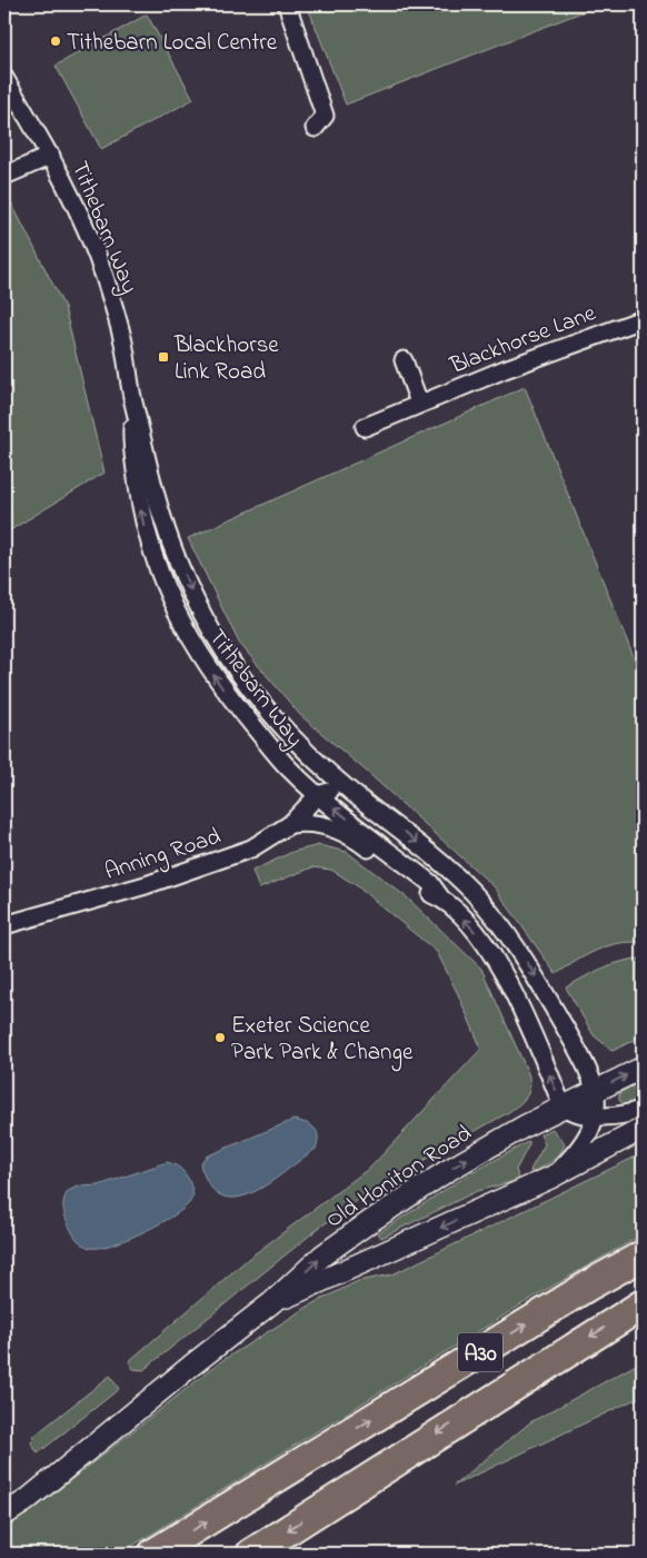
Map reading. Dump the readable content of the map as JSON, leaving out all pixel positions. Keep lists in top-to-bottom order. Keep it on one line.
{"streets":{"highway":["A30"],"street":["Tithebarn Way","Blackhorse Lane","Anning Road","Old Honiton Road"]},"crossings":[["Tithebarn Way","Anning Road"],["Tithebarn Way","Old Honiton Road"]],"places":{"other":["Tithebarn Local Centre","Exeter Science Park Park & Change"],"transit":["Blackhorse Link Road"]}}
